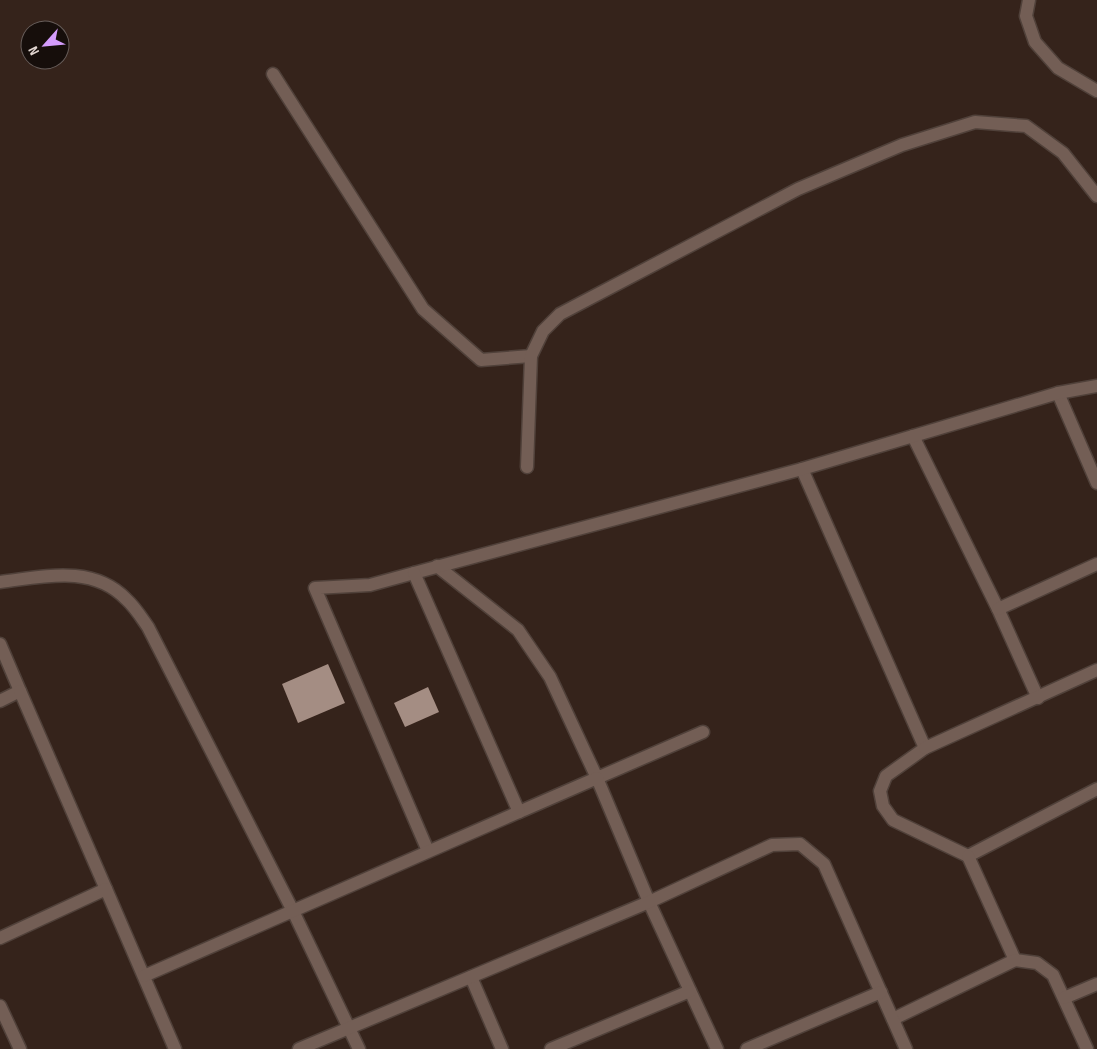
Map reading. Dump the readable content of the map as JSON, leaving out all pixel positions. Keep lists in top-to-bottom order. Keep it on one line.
{"north":"bottom left"}
